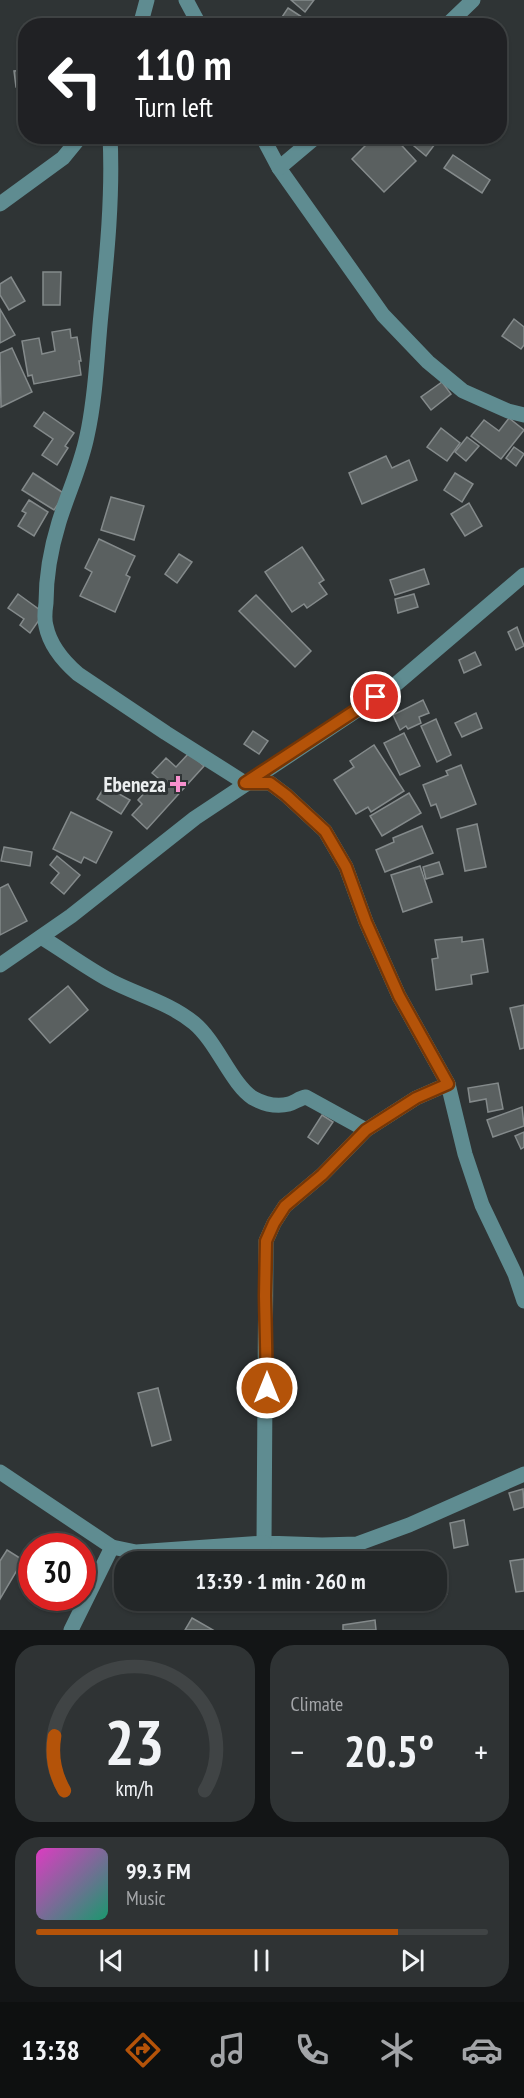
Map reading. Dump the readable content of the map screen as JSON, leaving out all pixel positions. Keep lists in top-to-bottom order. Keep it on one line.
{"places":{"health":["Ebeneza"]},"page":{"turn":["110 m","Turn left"],"limit":"30","trip":"13:39 · 1 min · 260 m","tile":"Climate","heat":["−","20.5°","+"],"song":["99.3 FM","Music"],"tabs":"13:38","gauge":["23","km/h"]}}
